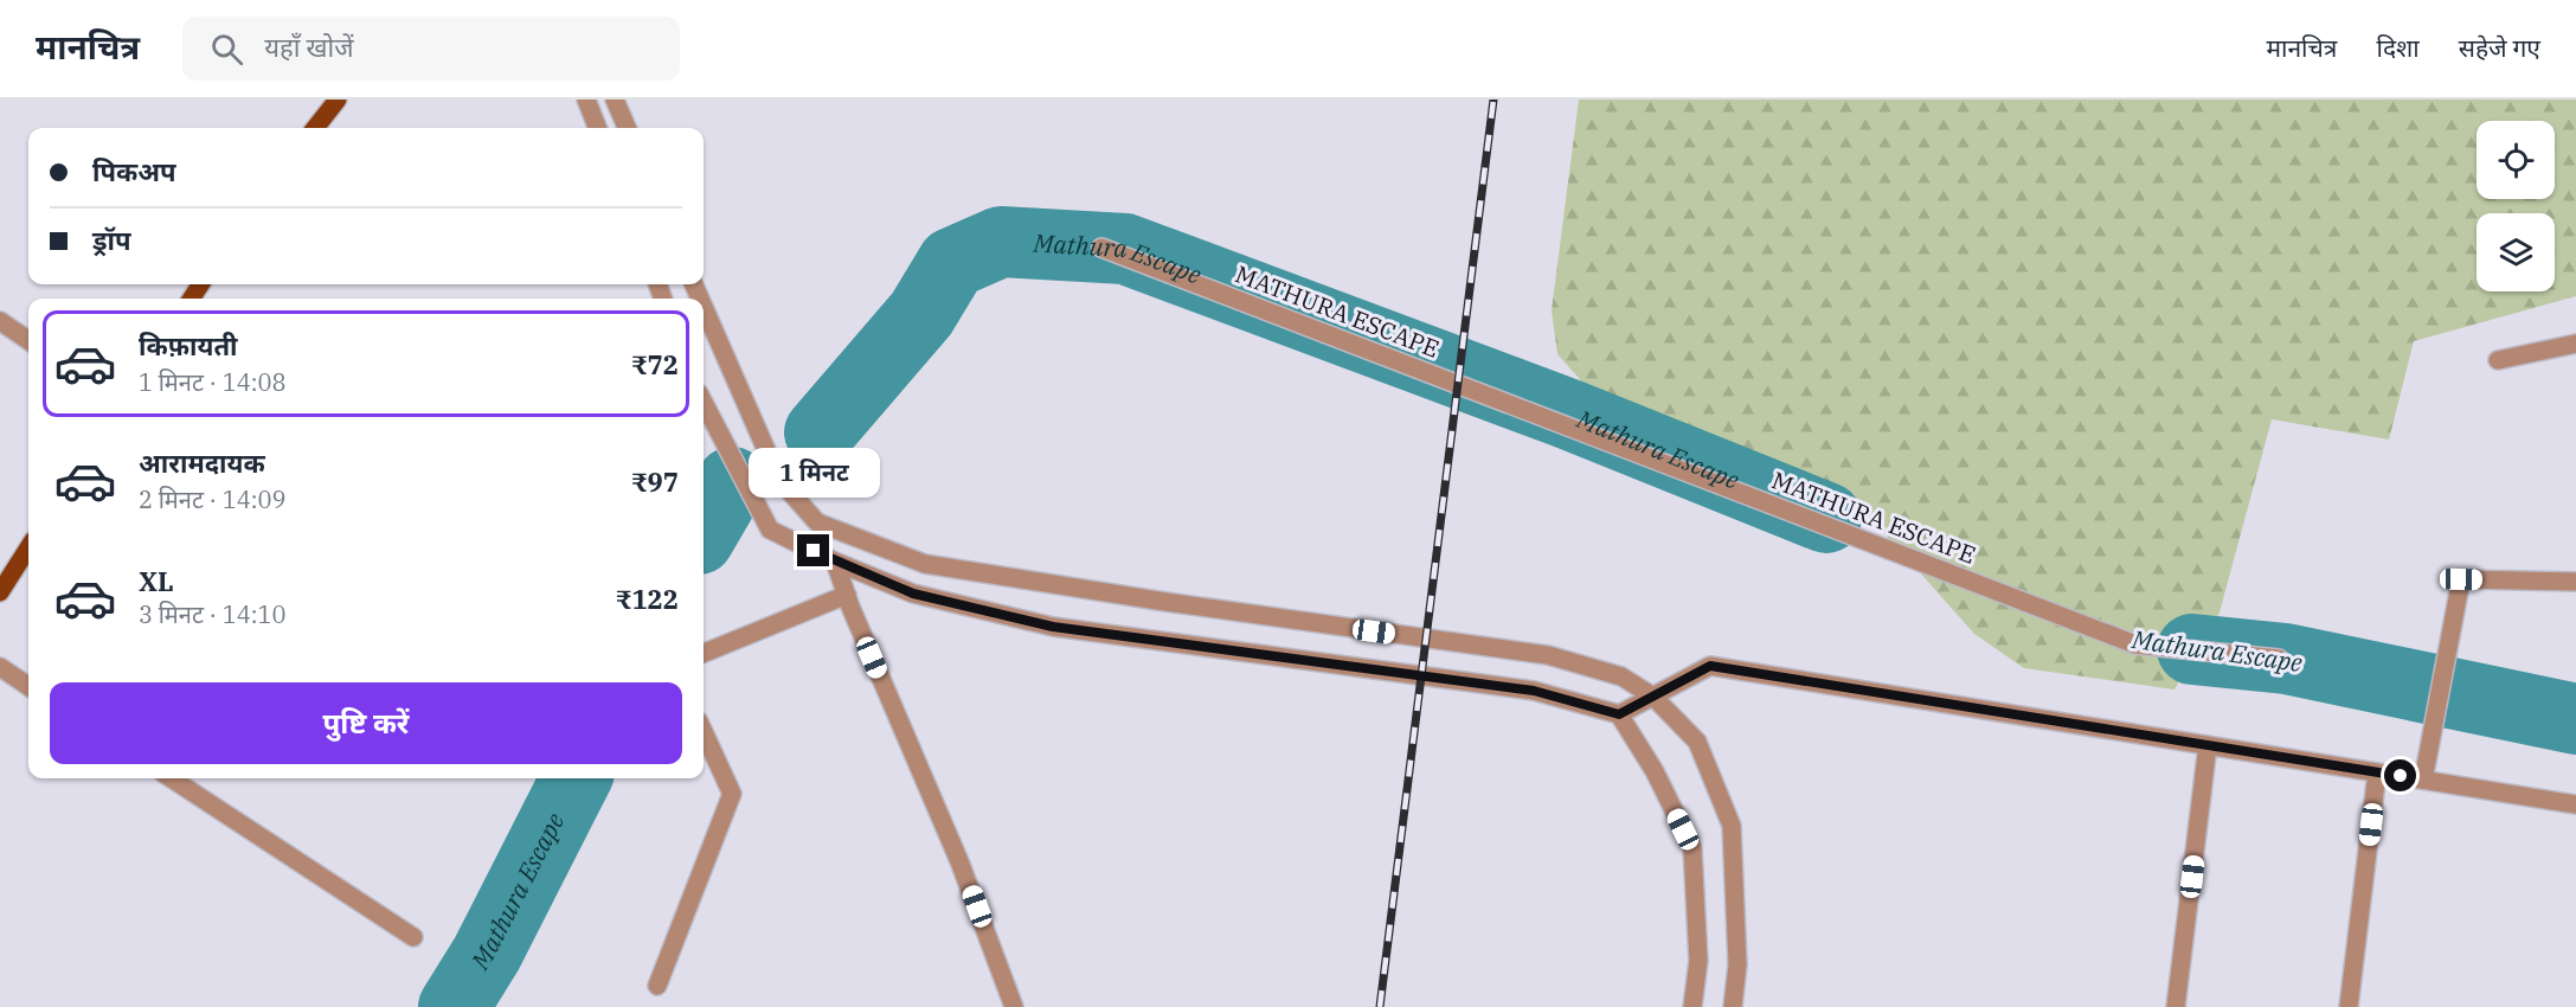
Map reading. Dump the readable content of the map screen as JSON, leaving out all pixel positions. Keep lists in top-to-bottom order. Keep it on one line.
{"streets":{"street":["MATHURA ESCAPE"]},"water":["Mathura Escape"],"page":{"header":"मानचित्र","search":"यहाँ खोजें","nav":["मानचित्र","दिशा","सहेजे गए"],"banner":["पिकअप","ड्रॉप"],"list":[{"name":"किफ़ायती","note":"1 मिनट · 14:08","value":"₹72"},{"name":"आरामदायक","note":"2 मिनट · 14:09","value":"₹97"},{"name":"XL","note":"3 मिनट · 14:10","value":"₹122"}],"bubble":"1 मिनट","buttons":"पुष्टि करें"}}
